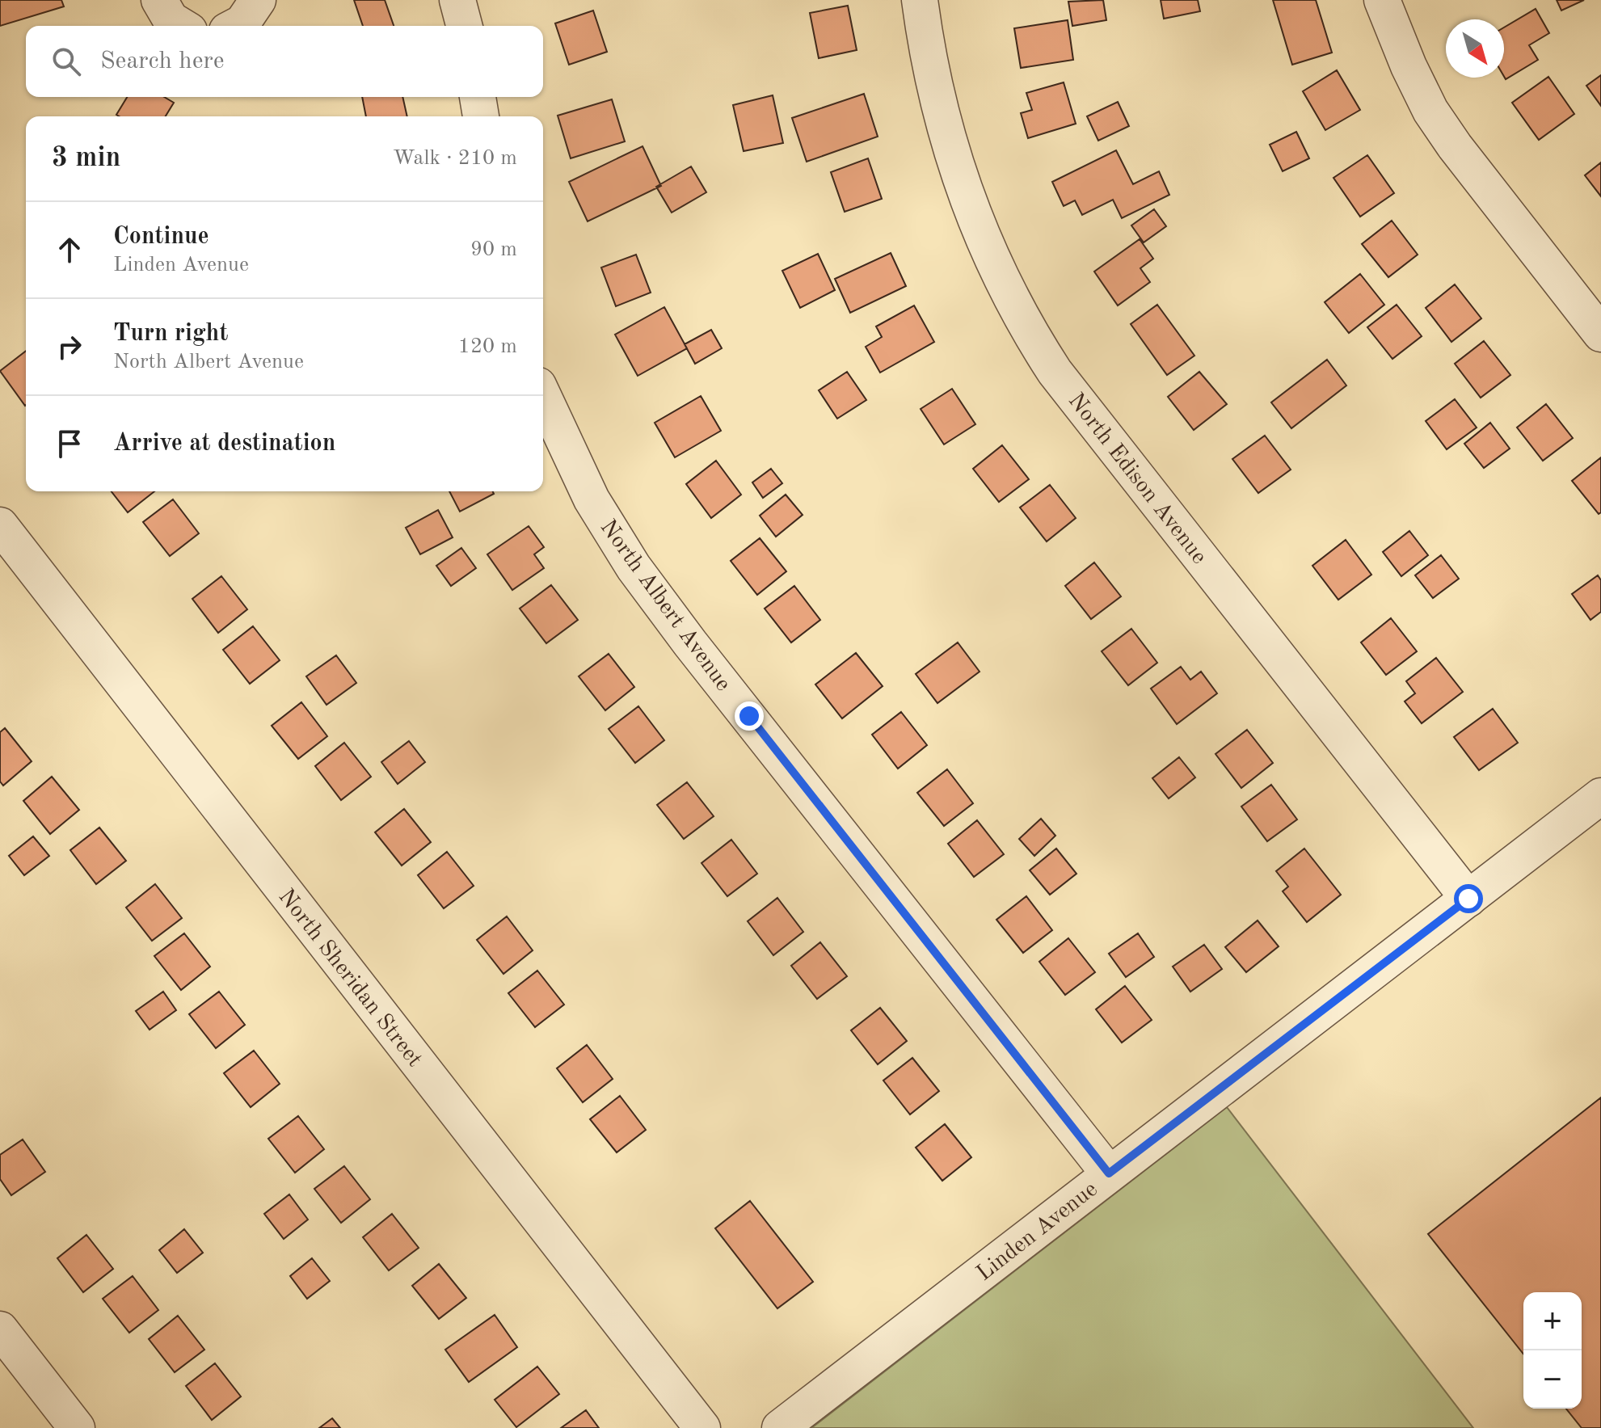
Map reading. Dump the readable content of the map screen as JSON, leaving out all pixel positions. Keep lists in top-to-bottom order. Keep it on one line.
{"streets":{"street":["North Edison Avenue","North Albert Avenue","North Sheridan Street","Linden Avenue"]},"crossings":[["North Edison Avenue","Linden Avenue"],["North Albert Avenue","Linden Avenue"]],"north":"bottom right","page":{"search":"Search here","heading":["3 min","Walk · 210 m"],"list":[["Continue","Linden Avenue","90 m"],["Turn right","North Albert Avenue","120 m"],"Arrive at destination"],"map_buttons":["+","−"]}}
